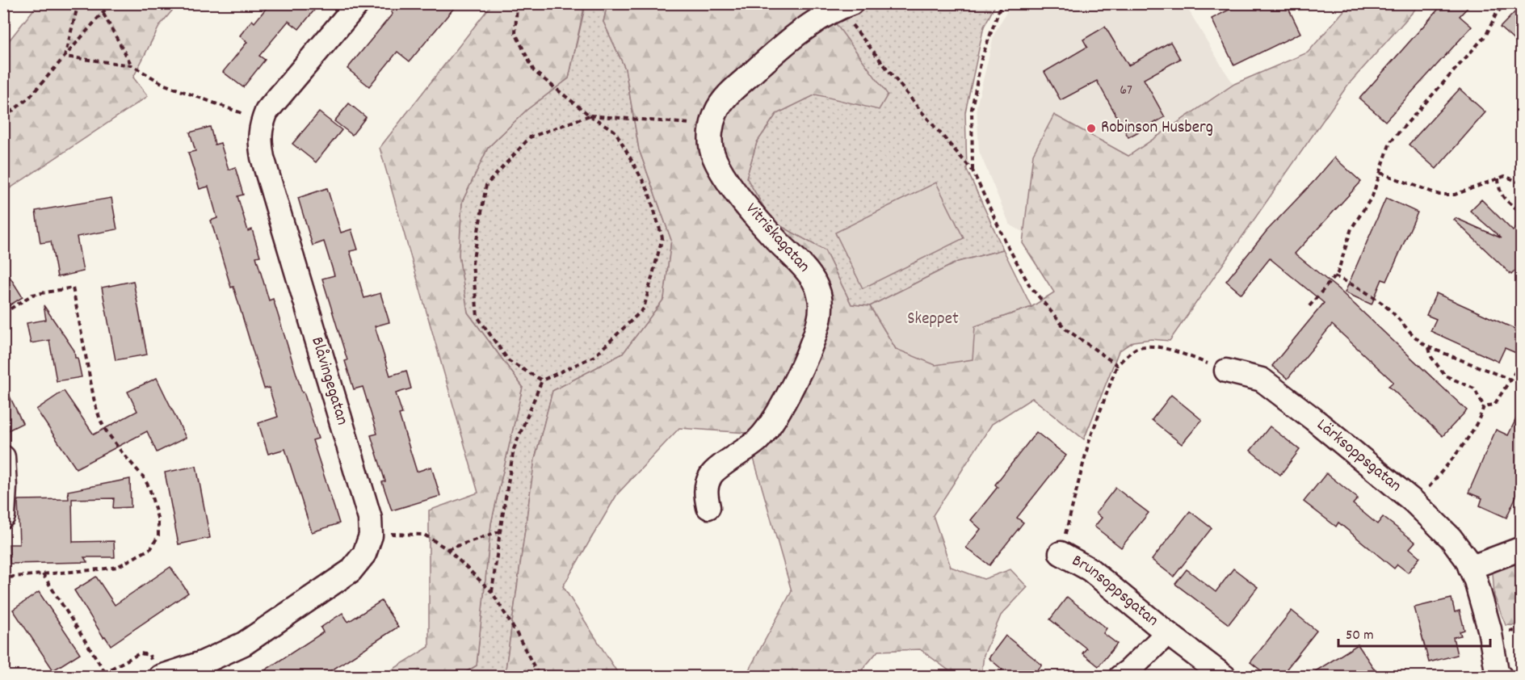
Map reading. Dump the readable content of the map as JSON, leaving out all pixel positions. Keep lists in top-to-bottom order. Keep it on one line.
{"streets":{"street":["Vitriskagatan","Blåvingegatan","Lärksoppsgatan","Brunsoppsgatan"]},"parks":["Skeppet"],"places":["Robinson Husberg"],"house_numbers":["67"],"scale_bar":"50 m"}
